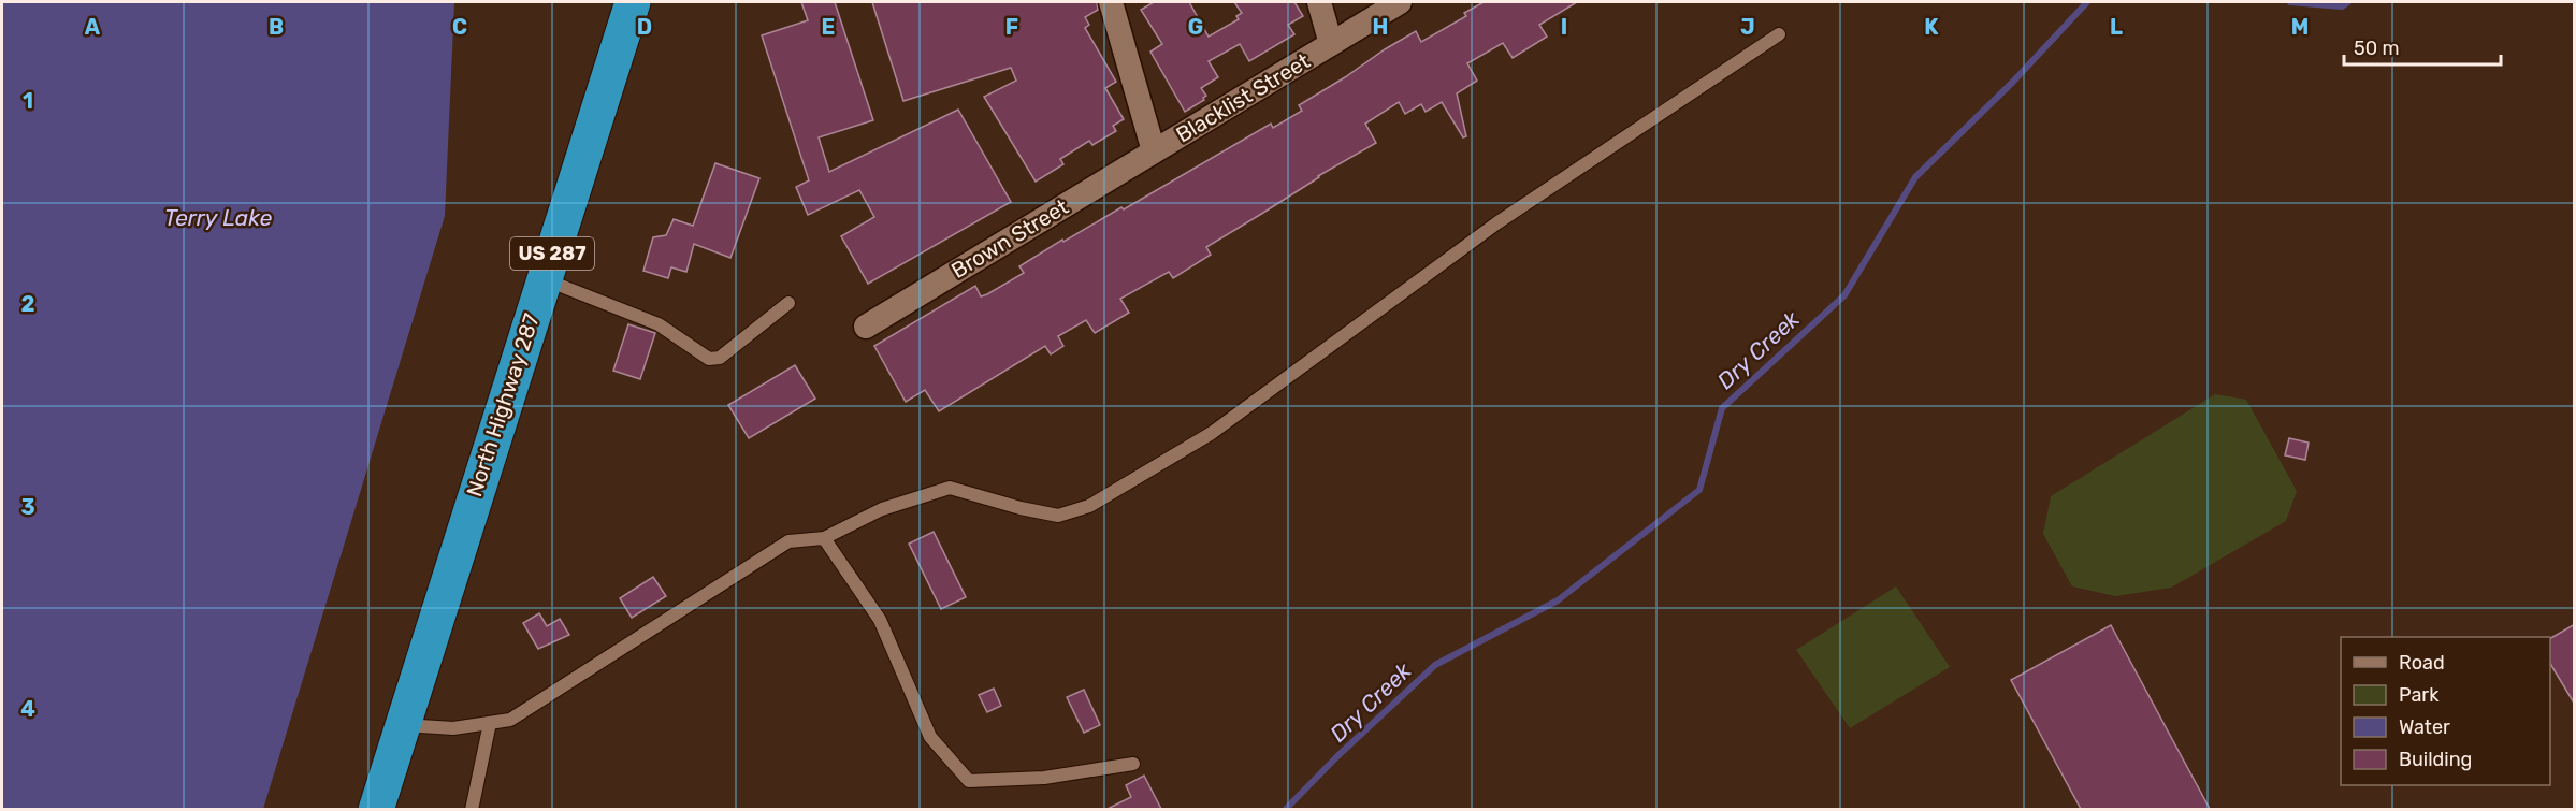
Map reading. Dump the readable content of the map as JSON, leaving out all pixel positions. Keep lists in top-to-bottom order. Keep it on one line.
{"streets":{"highway":["US 287","North Highway 287"],"street":["Blacklist Street","Brown Street"]},"crossings":[["Blacklist Street","Brown Street"]],"water":["Terry Lake","Dry Creek"],"legend":["Road","Park","Water","Building"],"scale_bar":"50 m","grid":{"columns":["A","B","C","D","E","F","G","H","I","J","K","L","M"],"rows":["1","2","3","4"]}}
